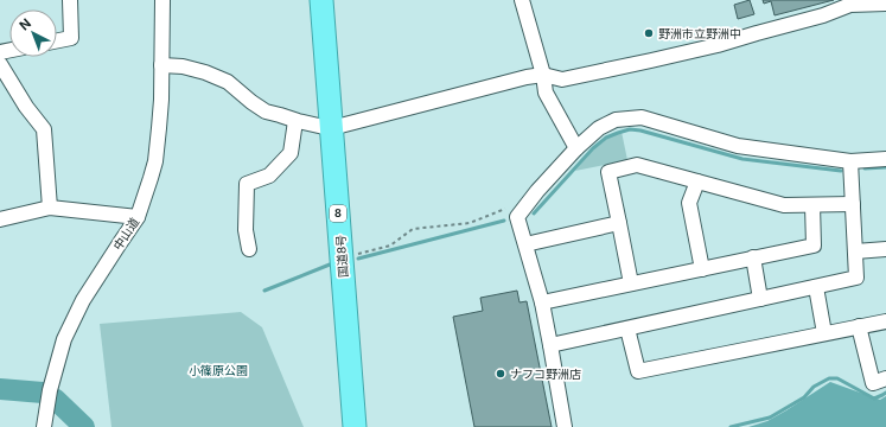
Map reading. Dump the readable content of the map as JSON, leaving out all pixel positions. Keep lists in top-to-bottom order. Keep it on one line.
{"streets":{"highway":["8","国道8号"],"street":["中山道"]},"parks":["小篠原公園"],"places":["野洲市立野洲中","ナフコ野洲店"],"north":"top left"}
